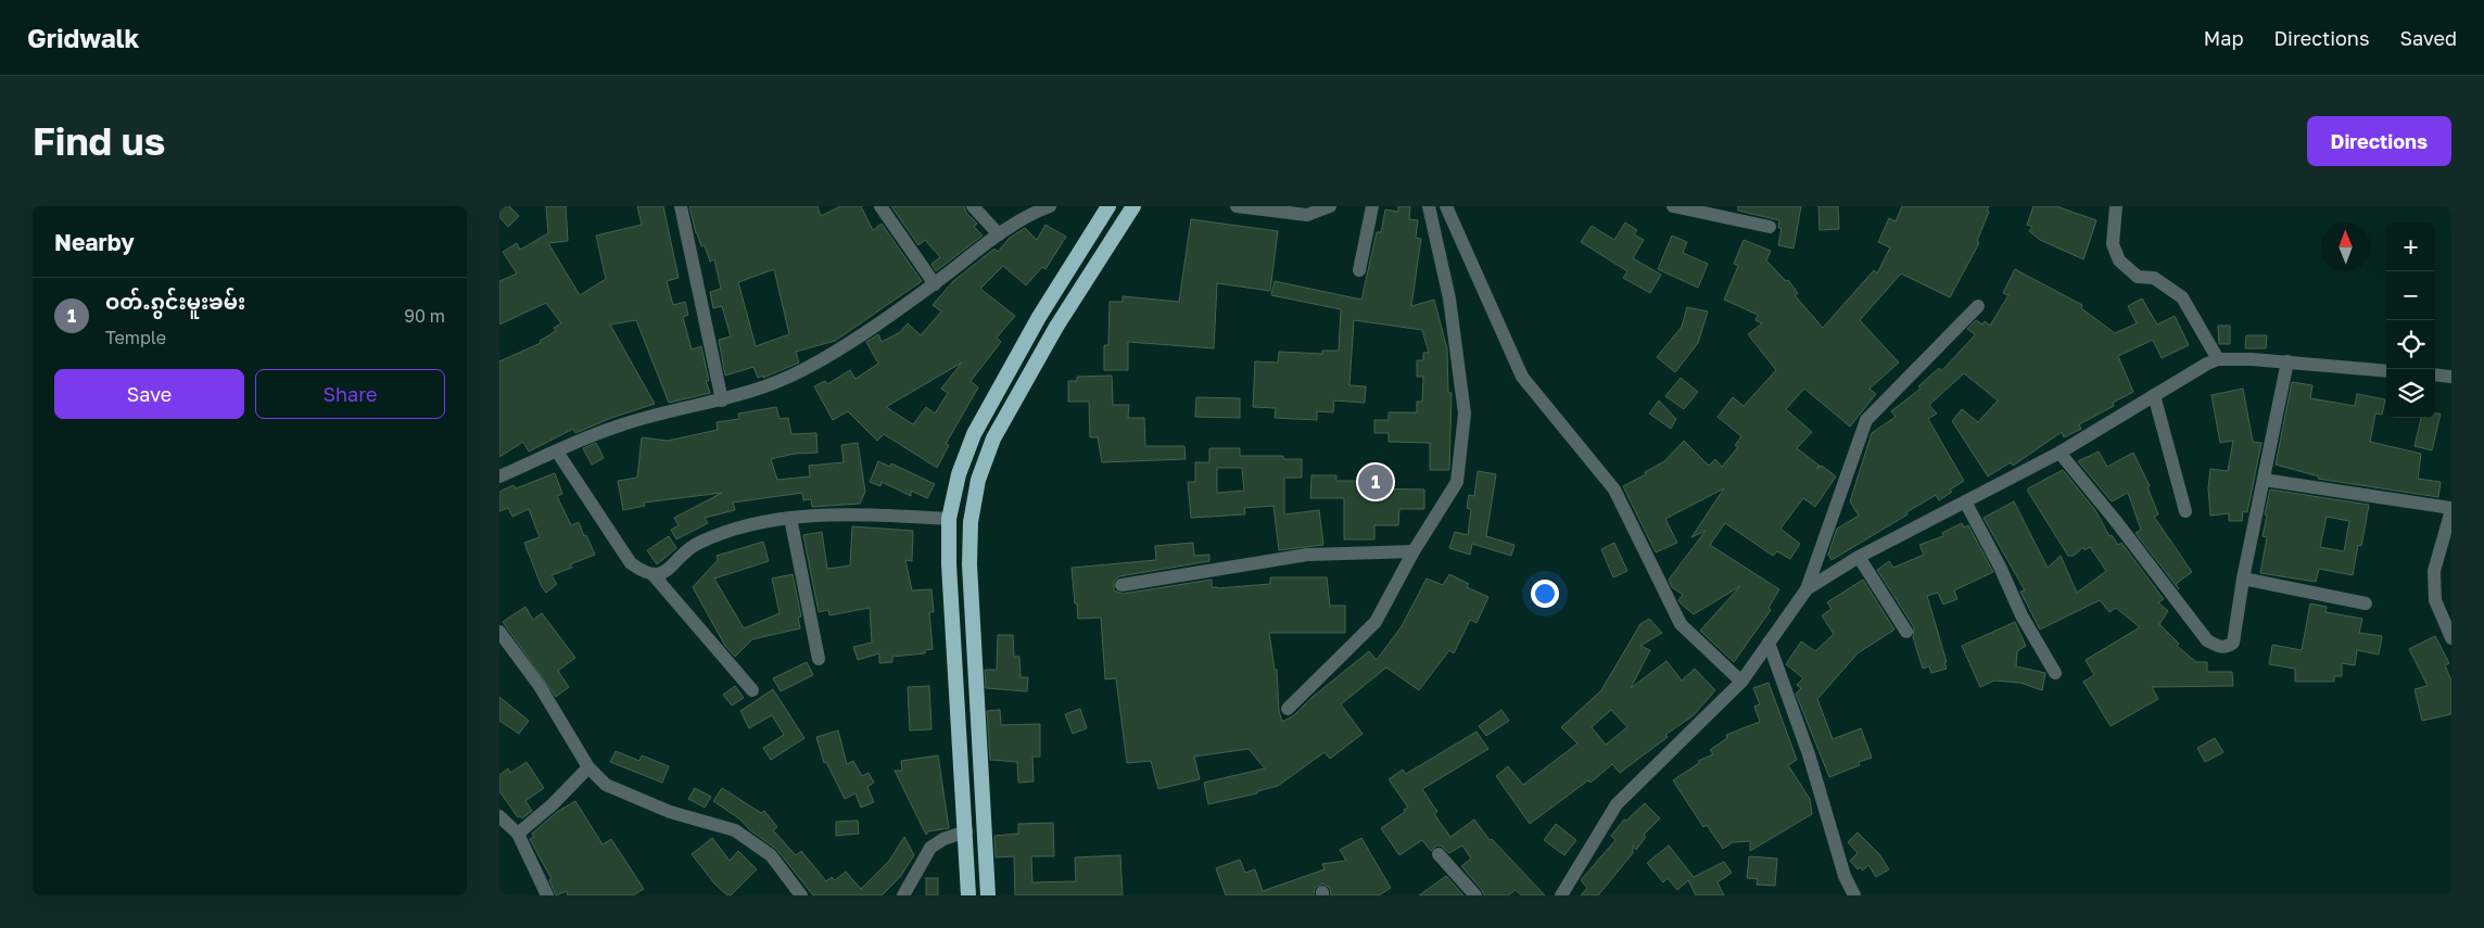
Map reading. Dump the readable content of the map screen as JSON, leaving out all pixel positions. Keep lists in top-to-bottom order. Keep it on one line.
{"north":"top","page":{"header":"Gridwalk","nav":["Map","Directions","Saved"],"buttons":["Directions",["Save","Share"]],"title":"Find us","heading":"Nearby","map_buttons":["+","−"],"list":[{"mark":"1","name":"ဝတ်ႉၵွင်းမူးၶမ်း","note":"Temple","value":"90 m"}],"pins":"1"}}
